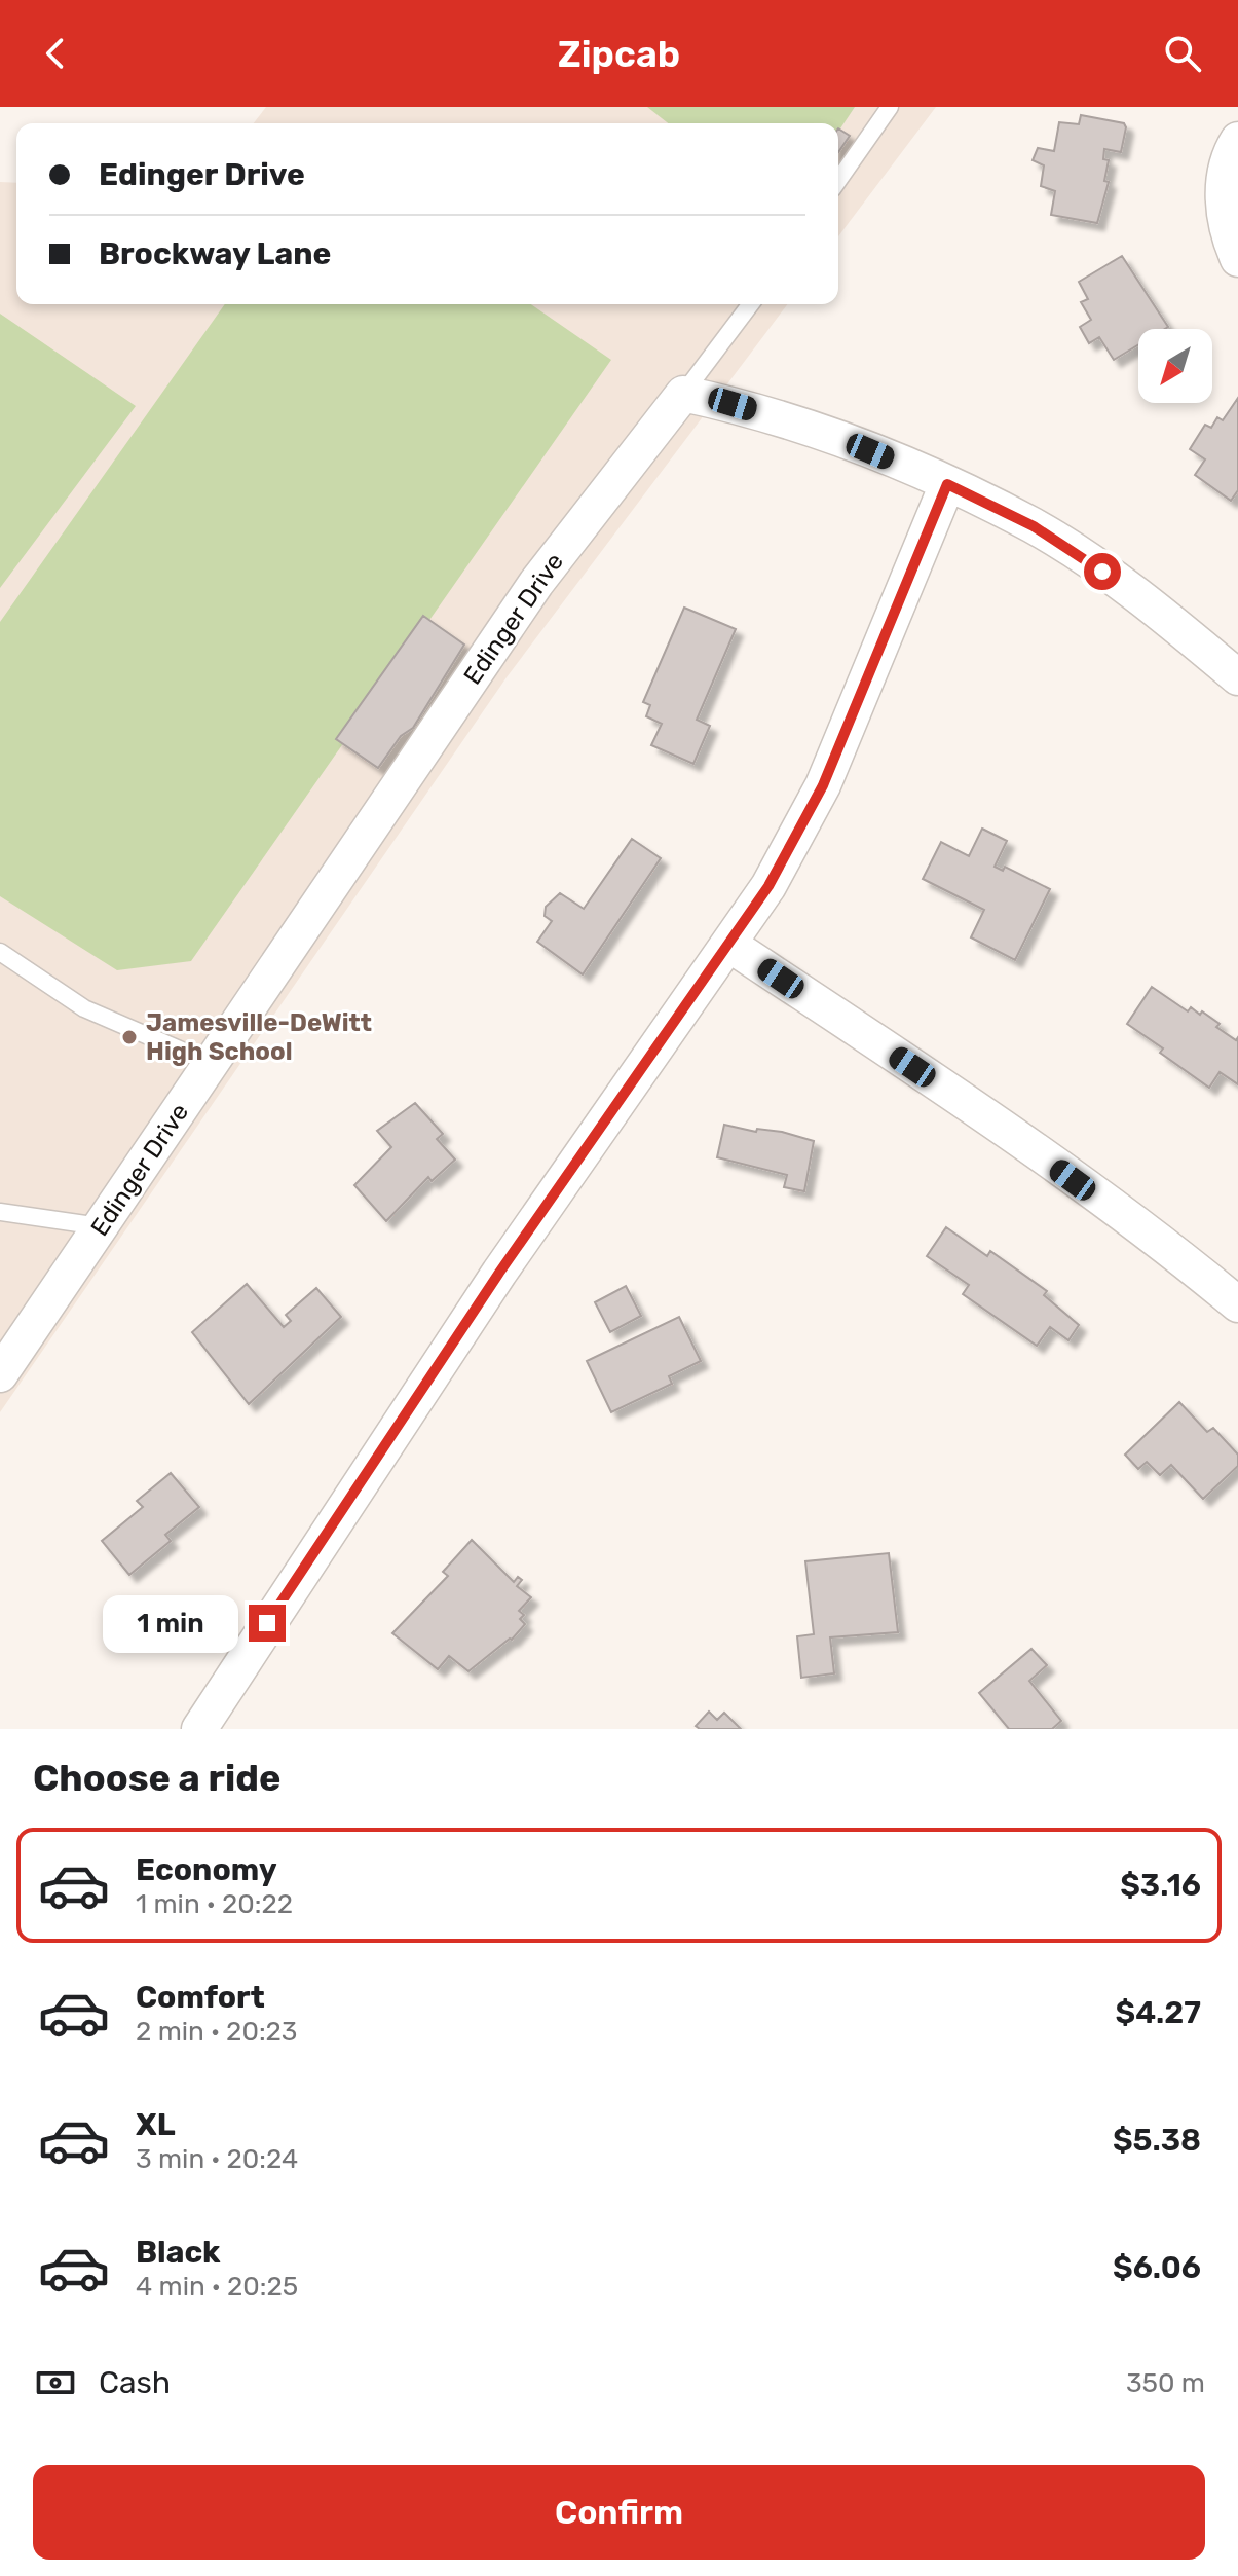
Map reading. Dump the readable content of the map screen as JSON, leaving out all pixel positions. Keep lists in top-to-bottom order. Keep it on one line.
{"streets":{"street":["Edinger Drive"]},"places":["Jamesville-DeWitt High School"],"north":"bottom left","page":{"header":"Zipcab","banner":["Edinger Drive","Brockway Lane"],"bubble":"1 min","heading":"Choose a ride","list":[{"name":"Economy","note":"1 min · 20:22","value":"$3.16"},{"name":"Comfort","note":"2 min · 20:23","value":"$4.27"},{"name":"XL","note":"3 min · 20:24","value":"$5.38"},{"name":"Black","note":"4 min · 20:25","value":"$6.06"}],"pay":["Cash","350 m"],"buttons":"Confirm"}}
